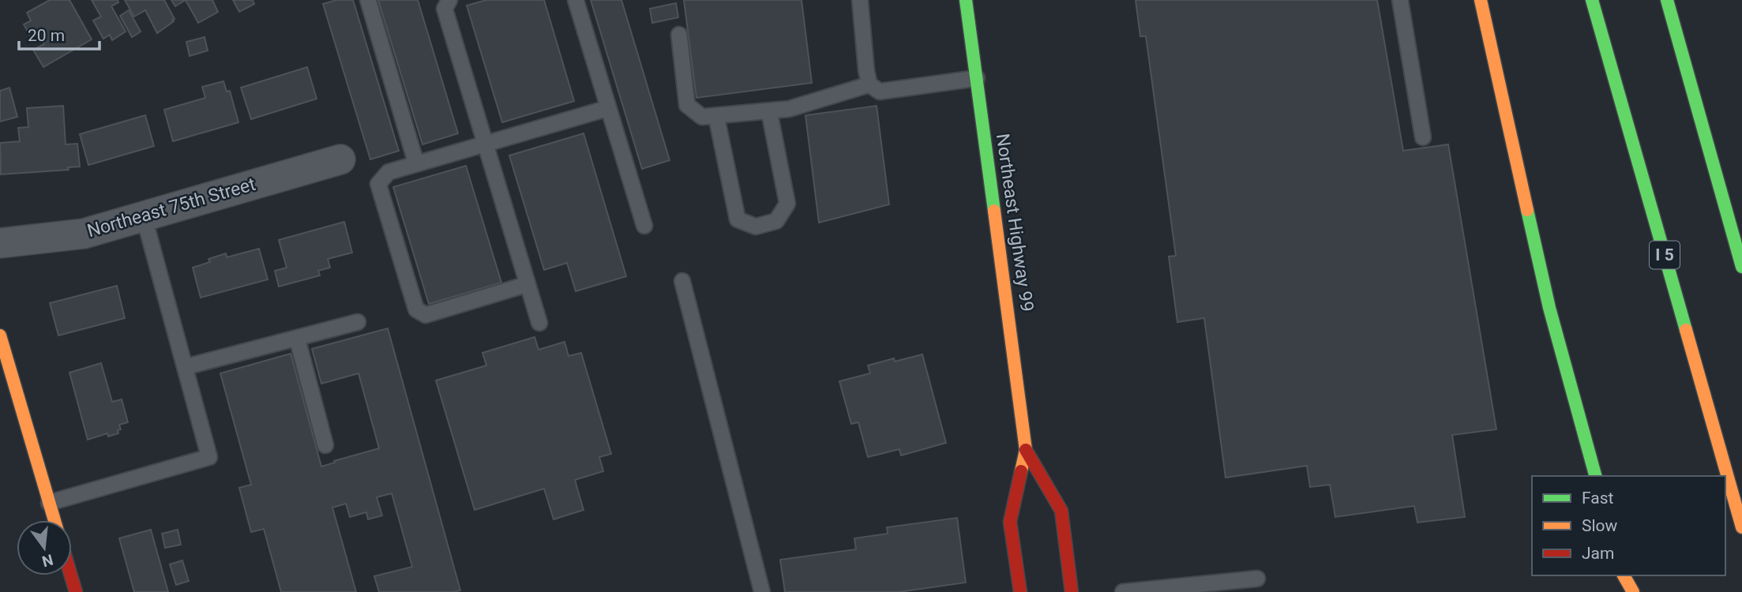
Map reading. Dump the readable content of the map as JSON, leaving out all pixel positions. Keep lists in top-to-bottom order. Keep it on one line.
{"streets":{"main road":["Northeast Highway 99","I 5"],"street":["Northeast 75th Street"]},"legend":["Fast","Slow","Jam"],"scale_bar":"20 m","north":"bottom"}
